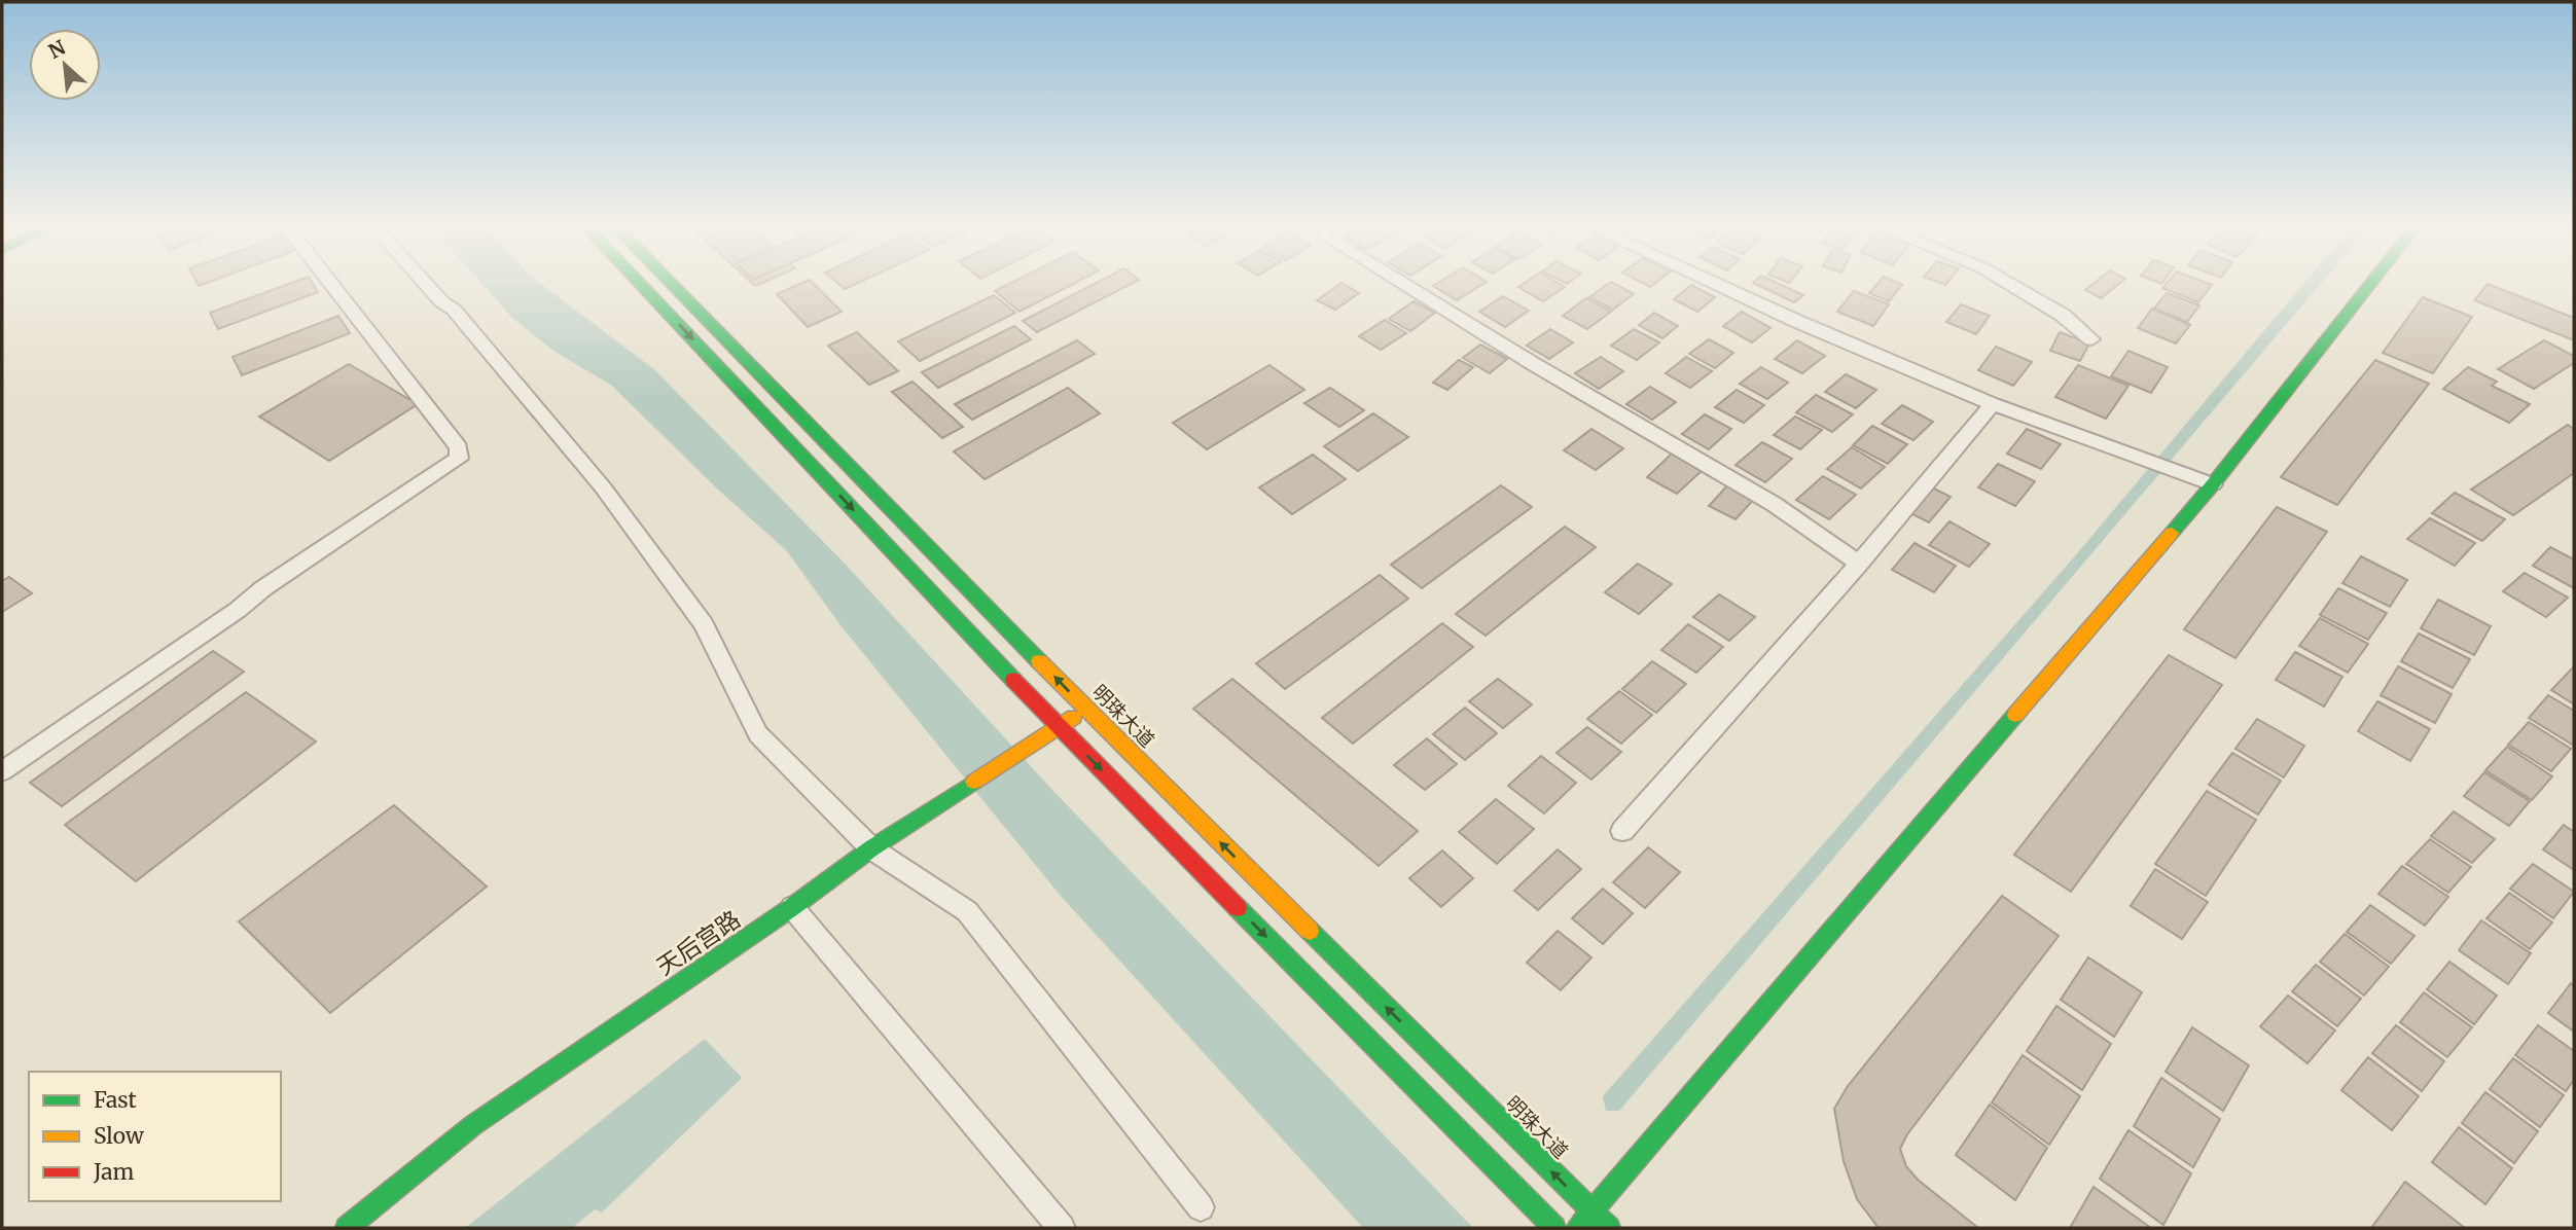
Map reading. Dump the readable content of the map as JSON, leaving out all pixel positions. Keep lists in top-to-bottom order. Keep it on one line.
{"streets":{"main road":["明珠大道","天后宫路"]},"crossings":[["明珠大道","天后宫路"]],"legend":["Fast","Slow","Jam"],"north":"top left"}
